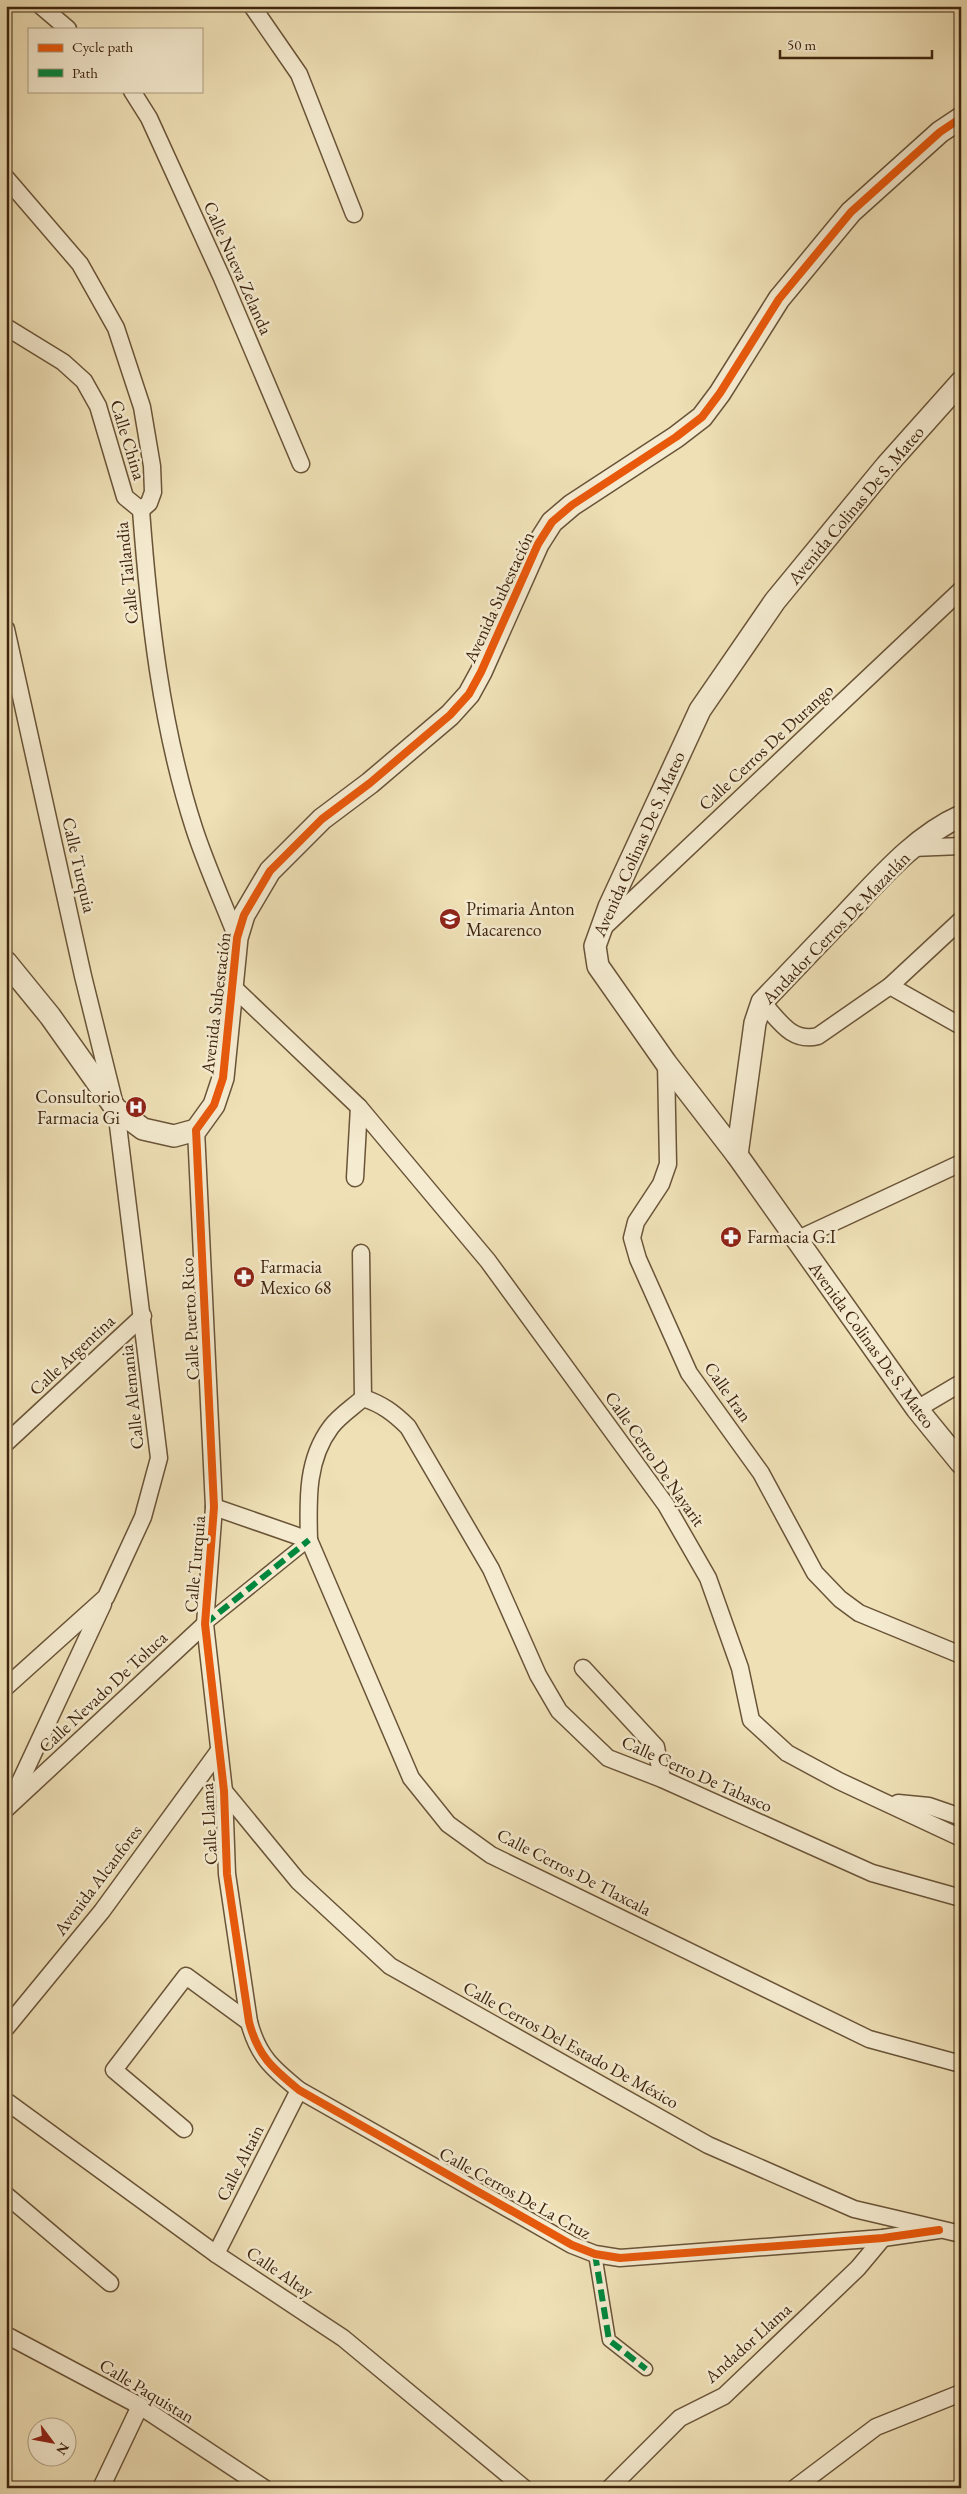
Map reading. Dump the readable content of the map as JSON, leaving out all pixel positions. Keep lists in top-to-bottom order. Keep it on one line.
{"streets":{"street":["Calle Nueva Zelanda","Calle China","Avenida Colinas De S. Mateo","Calle Tailandia","Avenida Subestación","Calle Cerros De Durango","Calle Turquia","Andador Cerros De Mazatlán","Calle Puerto Rico","Calle Argentina","Calle Iran","Calle Alemania","Calle Cerro De Nayarit","Calle Nevado De Toluca","Calle Cerro De Tabasco","Calle Llama","Calle Cerros De Tlaxcala","Avenida Alcanfores","Calle Cerros Del Estado De México","Calle Altain","Calle Cerros De La Cruz","Calle Altay","Andador Llama","Calle Paquistan"]},"crossings":[["Calle China","Calle Tailandia"],["Avenida Colinas De S. Mateo","Calle Cerros De Durango"],["Avenida Colinas De S. Mateo","Andador Cerros De Mazatlán"],["Avenida Colinas De S. Mateo","Calle Iran"],["Calle Tailandia","Avenida Subestación"],["Avenida Subestación","Calle Puerto Rico"],["Calle Turquia","Calle Puerto Rico"],["Calle Turquia","Calle Alemania"],["Calle Turquia","Calle Nevado De Toluca"],["Calle Turquia","Calle Llama"],["Calle Argentina","Calle Alemania"],["Calle Nevado De Toluca","Calle Llama"],["Calle Llama","Avenida Alcanfores"],["Calle Llama","Calle Cerros Del Estado De México"],["Calle Llama","Calle Cerros De La Cruz"],["Calle Cerros Del Estado De México","Calle Cerros De La Cruz"],["Calle Altain","Calle Cerros De La Cruz"],["Calle Altain","Calle Altay"],["Calle Cerros De La Cruz","Andador Llama"]],"places":{"school or university":["Primaria Anton Macarenco"],"hospital":["Consultorio Farmacia Gi"],"pharmacy":["Farmacia G.I","Farmacia Mexico 68"]},"legend":["Cycle path","Path"],"scale_bar":"50 m","north":"bottom right"}
